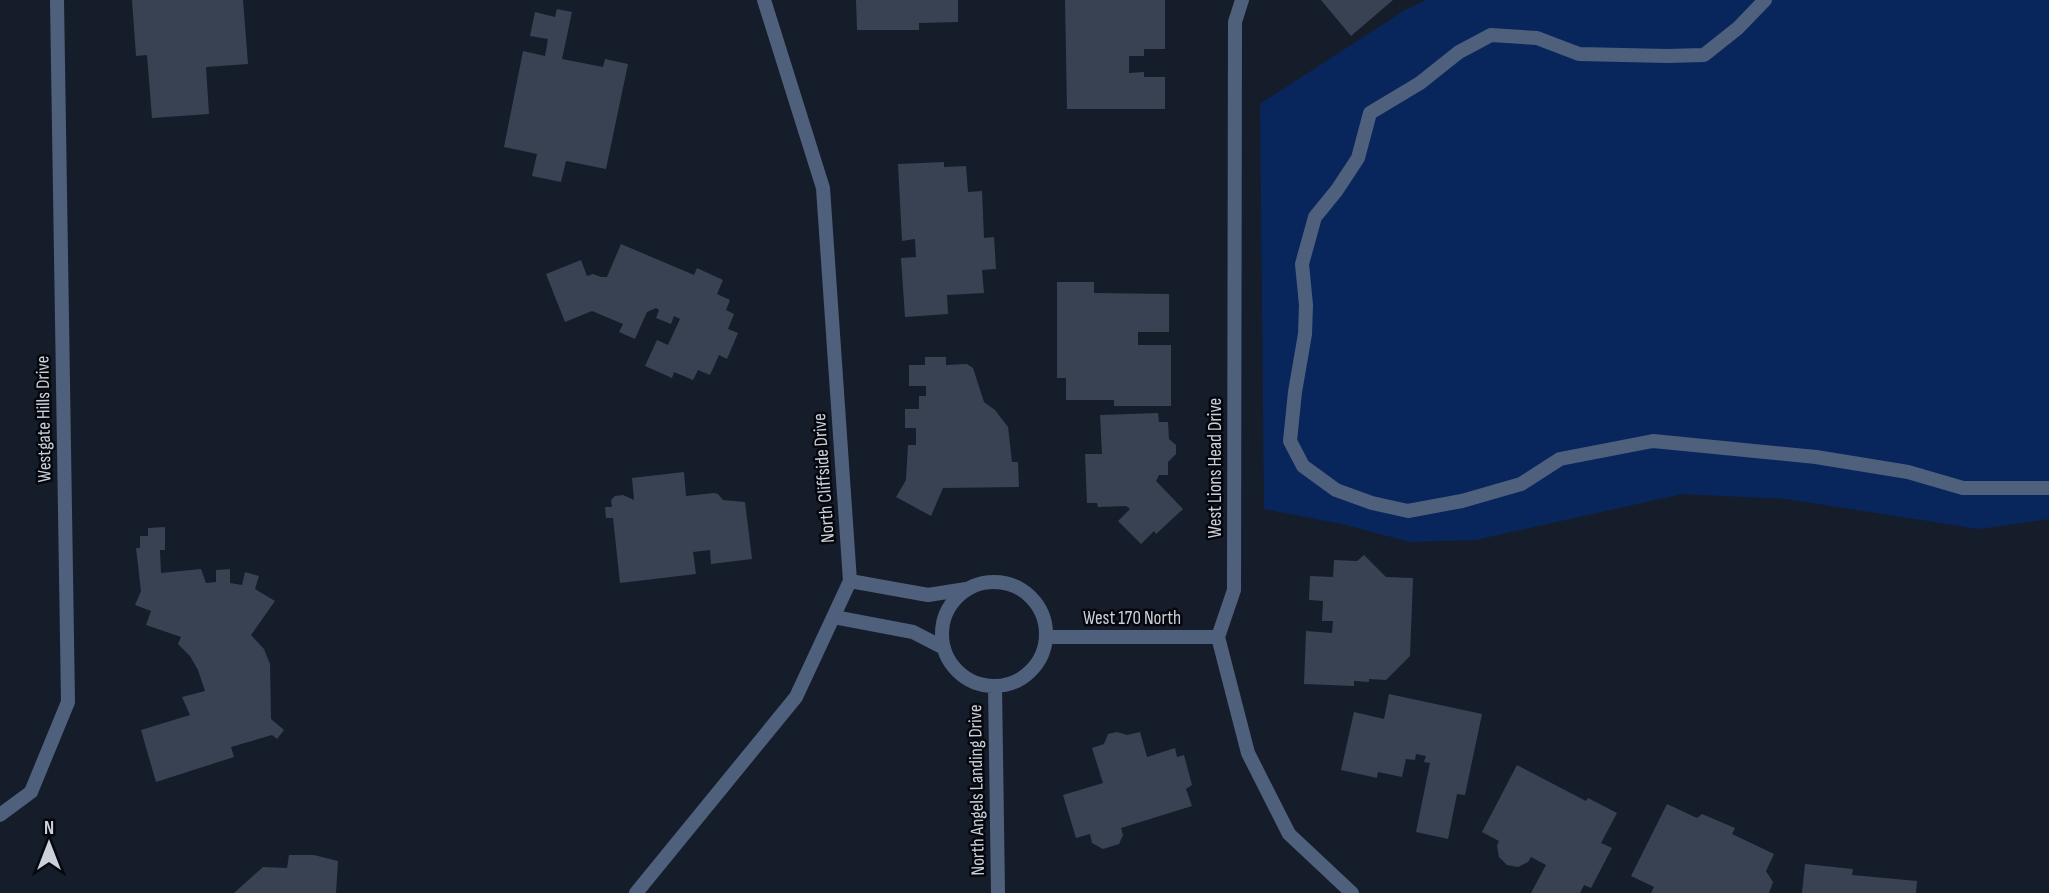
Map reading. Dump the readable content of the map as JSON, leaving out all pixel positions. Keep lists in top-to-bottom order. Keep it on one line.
{"streets":{"street":["Westgate Hills Drive","West Lions Head Drive","North Cliffside Drive","West 170 North","North Angels Landing Drive"]},"crossings":[["West Lions Head Drive","West 170 North"],["West 170 North","North Angels Landing Drive"]],"north":"top"}
